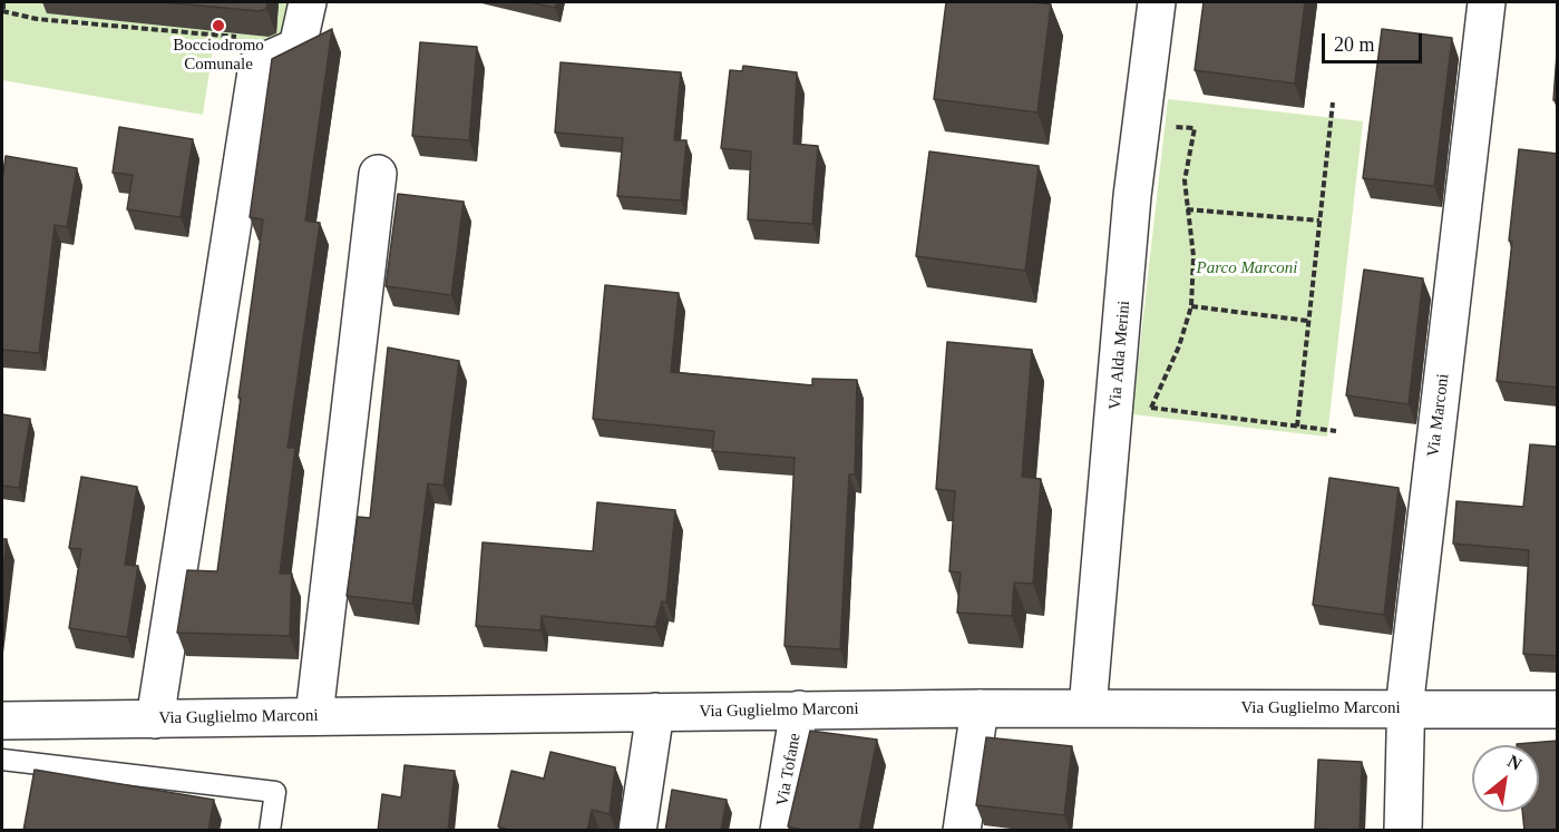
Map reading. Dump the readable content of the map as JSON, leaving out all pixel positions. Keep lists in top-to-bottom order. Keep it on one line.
{"streets":{"street":["Via Alda Merini","Via Marconi","Via Guglielmo Marconi","Via Tofane"]},"crossings":[["Via Alda Merini","Via Guglielmo Marconi"],["Via Marconi","Via Guglielmo Marconi"],["Via Guglielmo Marconi","Via Tofane"]],"parks":["Parco Marconi"],"places":["Bocciodromo Comunale"],"scale_bar":"20 m","north":"top right"}
